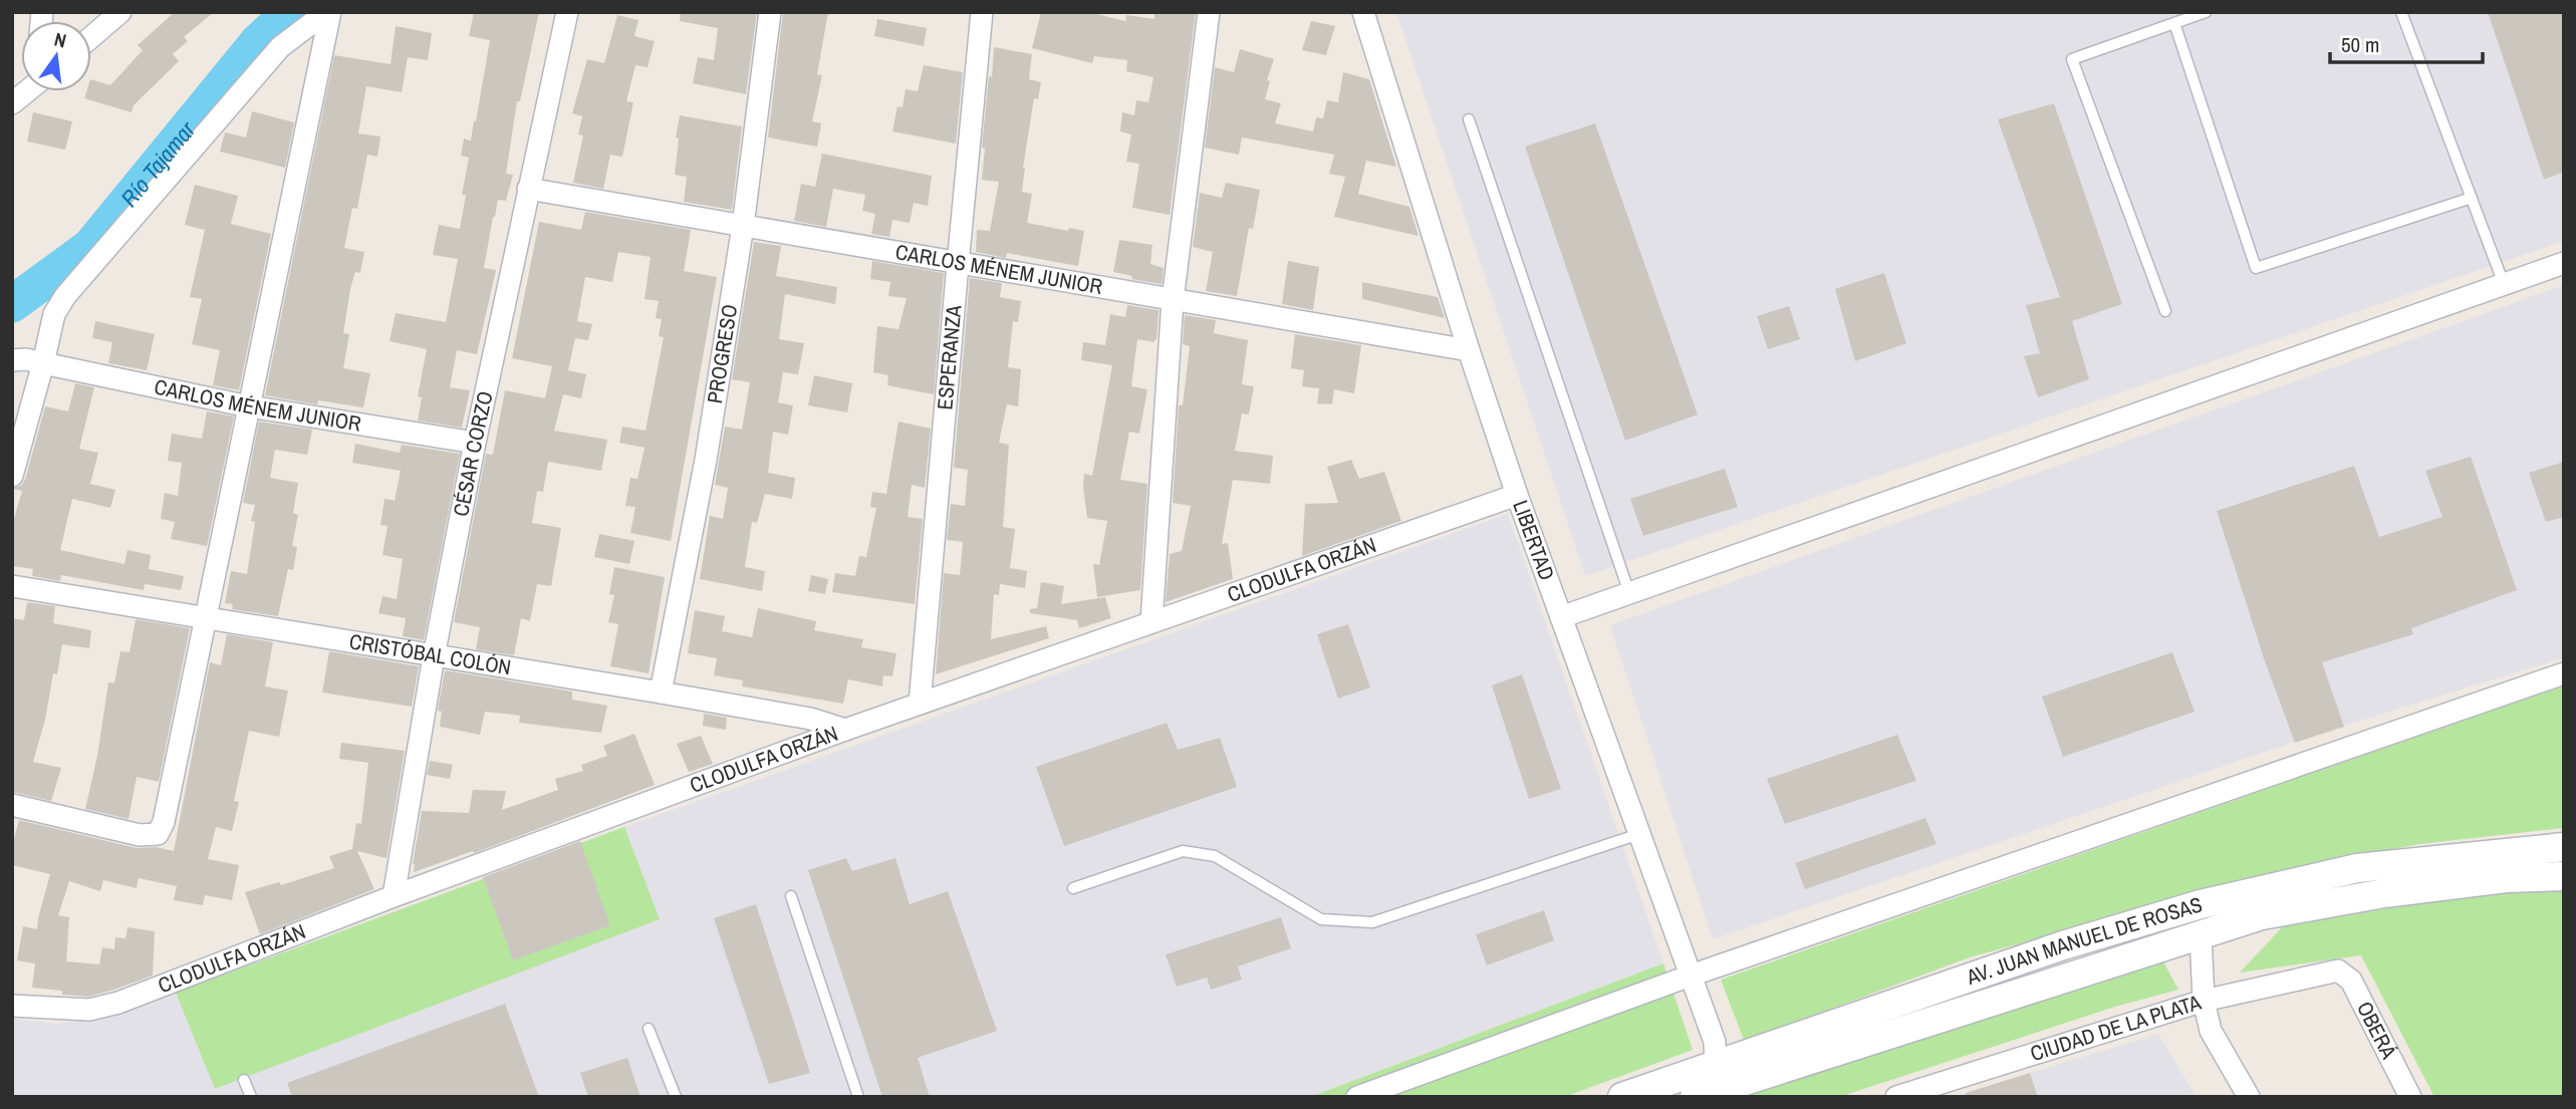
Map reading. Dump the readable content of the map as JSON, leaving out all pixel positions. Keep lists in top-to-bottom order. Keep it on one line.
{"streets":{"main road":["AV. JUAN MANUEL DE ROSAS"],"street":["CARLOS MÉNEM JUNIOR","PROGRESO","ESPERANZA","CÉSAR CORZO","LIBERTAD","CLODULFA ORZÁN","CRISTÓBAL COLÓN","CIUDAD DE LA PLATA","OBERÁ"]},"crossings":[["CARLOS MÉNEM JUNIOR","PROGRESO"],["CARLOS MÉNEM JUNIOR","ESPERANZA"],["CARLOS MÉNEM JUNIOR","CÉSAR CORZO"],["CARLOS MÉNEM JUNIOR","LIBERTAD"],["PROGRESO","CRISTÓBAL COLÓN"],["ESPERANZA","CLODULFA ORZÁN"],["CÉSAR CORZO","CLODULFA ORZÁN"],["CÉSAR CORZO","CRISTÓBAL COLÓN"],["LIBERTAD","CLODULFA ORZÁN"],["LIBERTAD","AV. JUAN MANUEL DE ROSAS"],["CLODULFA ORZÁN","CRISTÓBAL COLÓN"],["CIUDAD DE LA PLATA","OBERÁ"]],"water":["Río Tajamar"],"scale_bar":"50 m","north":"top"}
